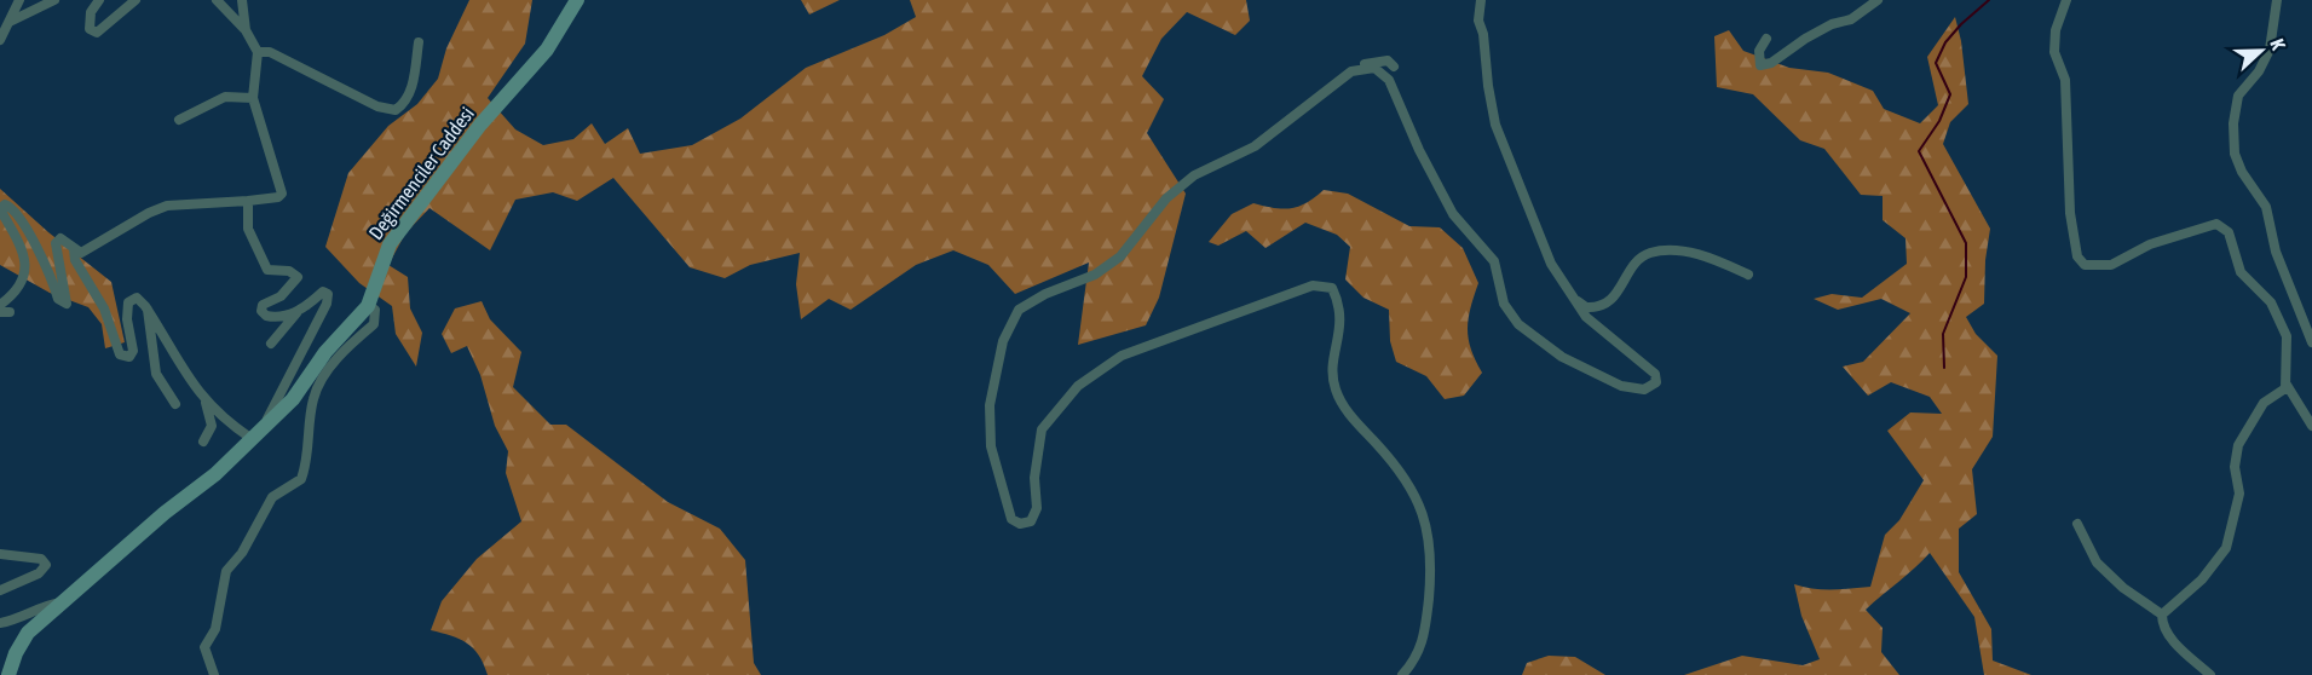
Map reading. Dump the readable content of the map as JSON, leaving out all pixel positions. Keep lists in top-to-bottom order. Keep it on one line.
{"streets":{"main road":["Değirmenciler Caddesi"]},"north":"right"}
